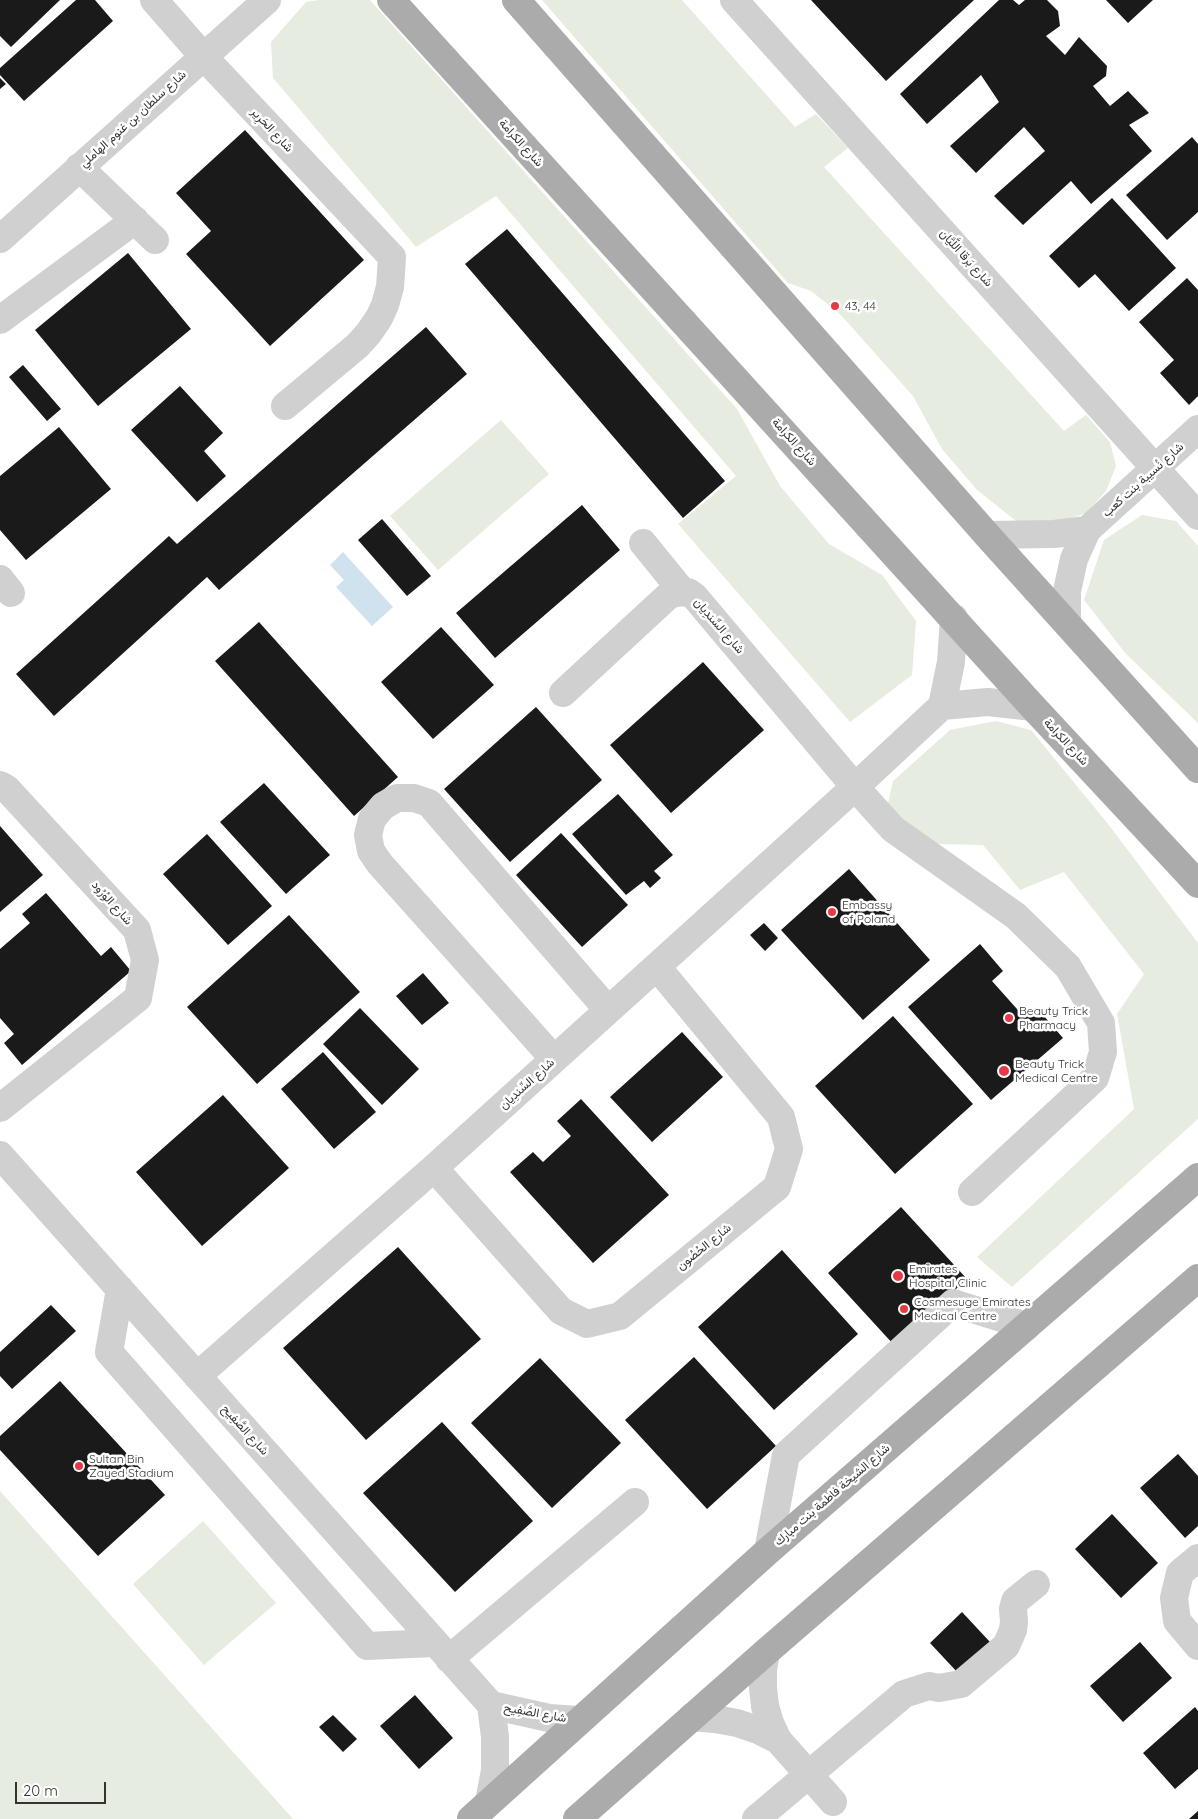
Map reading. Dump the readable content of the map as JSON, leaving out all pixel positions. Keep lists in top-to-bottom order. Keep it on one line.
{"streets":{"main road":["شارع الكرامة","شارع الشيخة فاطمة بنت مبارك"],"street":["شارع سلطان بن غنوم الهاملي","شارع الحَرِير","شارع بَرقا اللَّيَّان","شارع نُسيبة بنت كعب","شارع السِّندِيان","شارع الوُرُود","شارع الحُصُون","شارع الصَّفِيح"]},"crossings":[["شارع سلطان بن غنوم الهاملي","شارع الحَرِير"],["شارع بَرقا اللَّيَّان","شارع نُسيبة بنت كعب"],["شارع السِّندِيان","شارع الحُصُون"],["شارع السِّندِيان","شارع الصَّفِيح"],["شارع الصَّفِيح","شارع الشيخة فاطمة بنت مبارك"]],"places":["43, 44","Embassy of Poland","Beauty Trick Pharmacy","Beauty Trick Medical Centre","Emirates Hospital Clinic","Cosmesuge Emirates Medical Centre","Sultan Bin Zayed Stadium"],"scale_bar":"20 m"}
